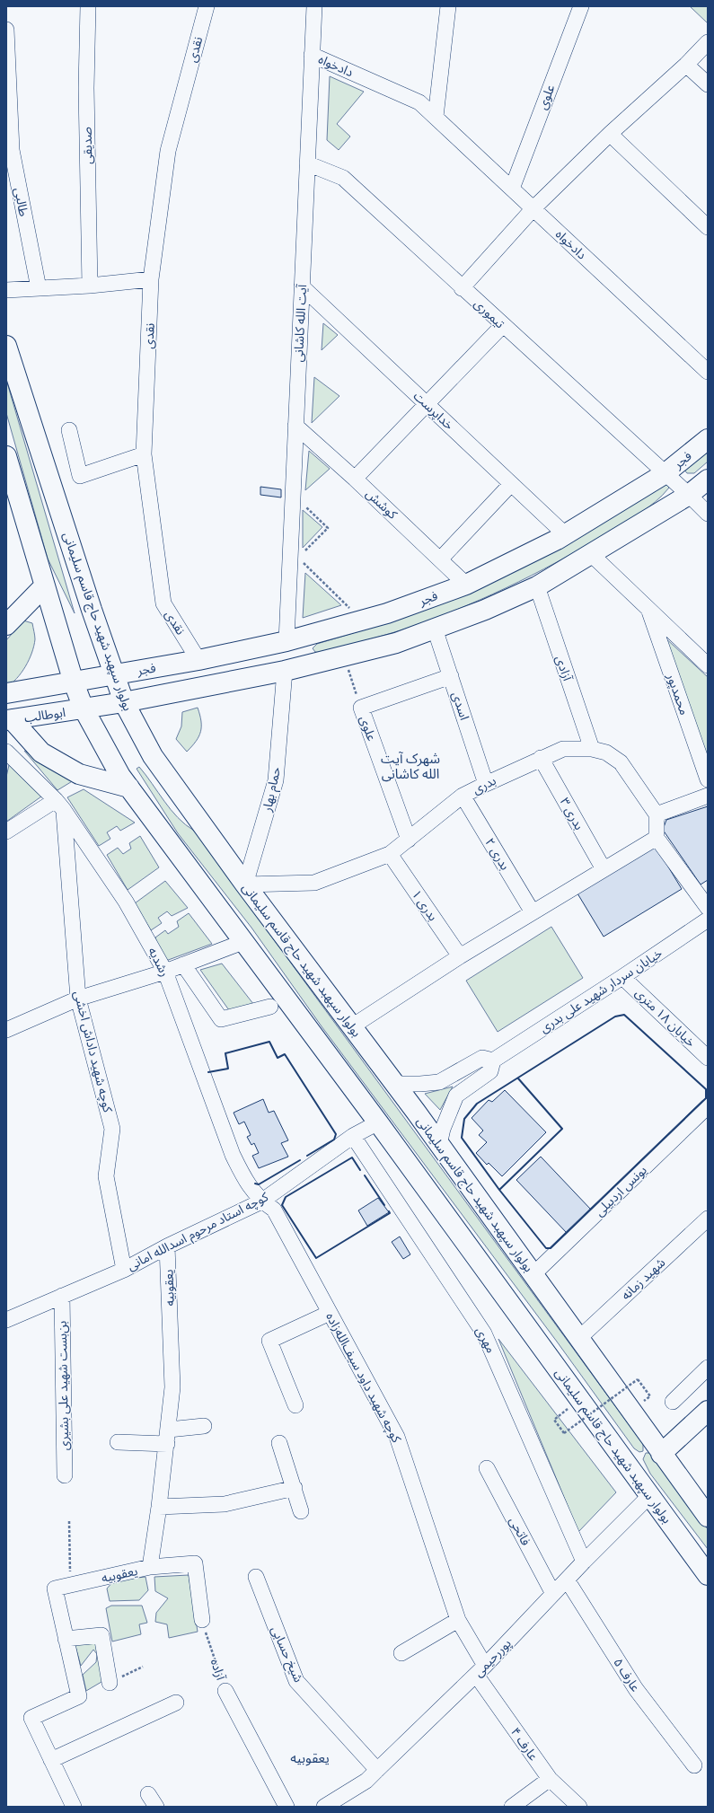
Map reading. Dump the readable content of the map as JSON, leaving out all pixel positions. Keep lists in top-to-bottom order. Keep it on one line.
{"streets":{"main road":["فجر","بولوار سپهبد شهید حاج قاسم سلیمانی","ابوطالب"],"street":["نقدی","دادخواه","علوی","صدیقی","طالبی","تیموری","آیت الله کاشانی","خداپرست","کوشش","آزادی","محمدپور","اسدی","بدری","حمام بهار","بدری ۳","بدری ۲","بدری ۱","رشدیه","خیابان سردار شهید علی بدری","خیابان ۱۸ متری","کوچه شهید داداش اخشی","یونس اردبیلی","کوچه استاد مرحوم اسدالله امانی","شهید زمانه","یعقوبیه","مهری","کوچه شهید داود سیف‌الله‌زاده","بن‌بست شهید علی بشیری","فاتحی","شیخ حسابی","پوررحیمی","آزاده","عارف ۵","عارف ۴"]},"crossings":[["نقدی","فجر"],["دادخواه","علوی"],["دادخواه","آیت الله کاشانی"],["علوی","بدری"],["تیموری","آیت الله کاشانی"],["تیموری","فجر"],["آیت الله کاشانی","خداپرست"],["آیت الله کاشانی","فجر"],["آیت الله کاشانی","کوشش"],["خداپرست","فجر"],["فجر","کوشش"],["فجر","بولوار سپهبد شهید حاج قاسم سلیمانی"],["بولوار سپهبد شهید حاج قاسم سلیمانی","ابوطالب"],["بولوار سپهبد شهید حاج قاسم سلیمانی","بدری"],["بولوار سپهبد شهید حاج قاسم سلیمانی","حمام بهار"],["بولوار سپهبد شهید حاج قاسم سلیمانی","خیابان سردار شهید علی بدری"],["بولوار سپهبد شهید حاج قاسم سلیمانی","یونس اردبیلی"],["بولوار سپهبد شهید حاج قاسم سلیمانی","کوچه استاد مرحوم اسدالله امانی"],["بولوار سپهبد شهید حاج قاسم سلیمانی","شهید زمانه"],["بولوار سپهبد شهید حاج قاسم سلیمانی","پوررحیمی"],["آزادی","بدری"],["اسدی","بدری"],["بدری","حمام بهار"],["بدری","بدری ۳"],["بدری","بدری ۲"],["بدری","بدری ۱"],["رشدیه","کوچه شهید داداش اخشی"],["رشدیه","کوچه استاد مرحوم اسدالله امانی"],["رشدیه","کوچه شهید داود سیف‌الله‌زاده"],["خیابان سردار شهید علی بدری","خیابان ۱۸ متری"],["کوچه شهید داداش اخشی","کوچه استاد مرحوم اسدالله امانی"],["کوچه استاد مرحوم اسدالله امانی","یعقوبیه"],["کوچه استاد مرحوم اسدالله امانی","مهری"],["کوچه استاد مرحوم اسدالله امانی","کوچه شهید داود سیف‌الله‌زاده"],["کوچه استاد مرحوم اسدالله امانی","بن‌بست شهید علی بشیری"],["مهری","پوررحیمی"],["کوچه شهید داود سیف‌الله‌زاده","پوررحیمی"],["کوچه شهید داود سیف‌الله‌زاده","عارف ۴"],["فاتحی","پوررحیمی"],["شیخ حسابی","پوررحیمی"],["پوررحیمی","عارف ۵"],["پوررحیمی","عارف ۴"]],"districts":["شهرک آیت الله کاشانی","یعقوبیه"]}
